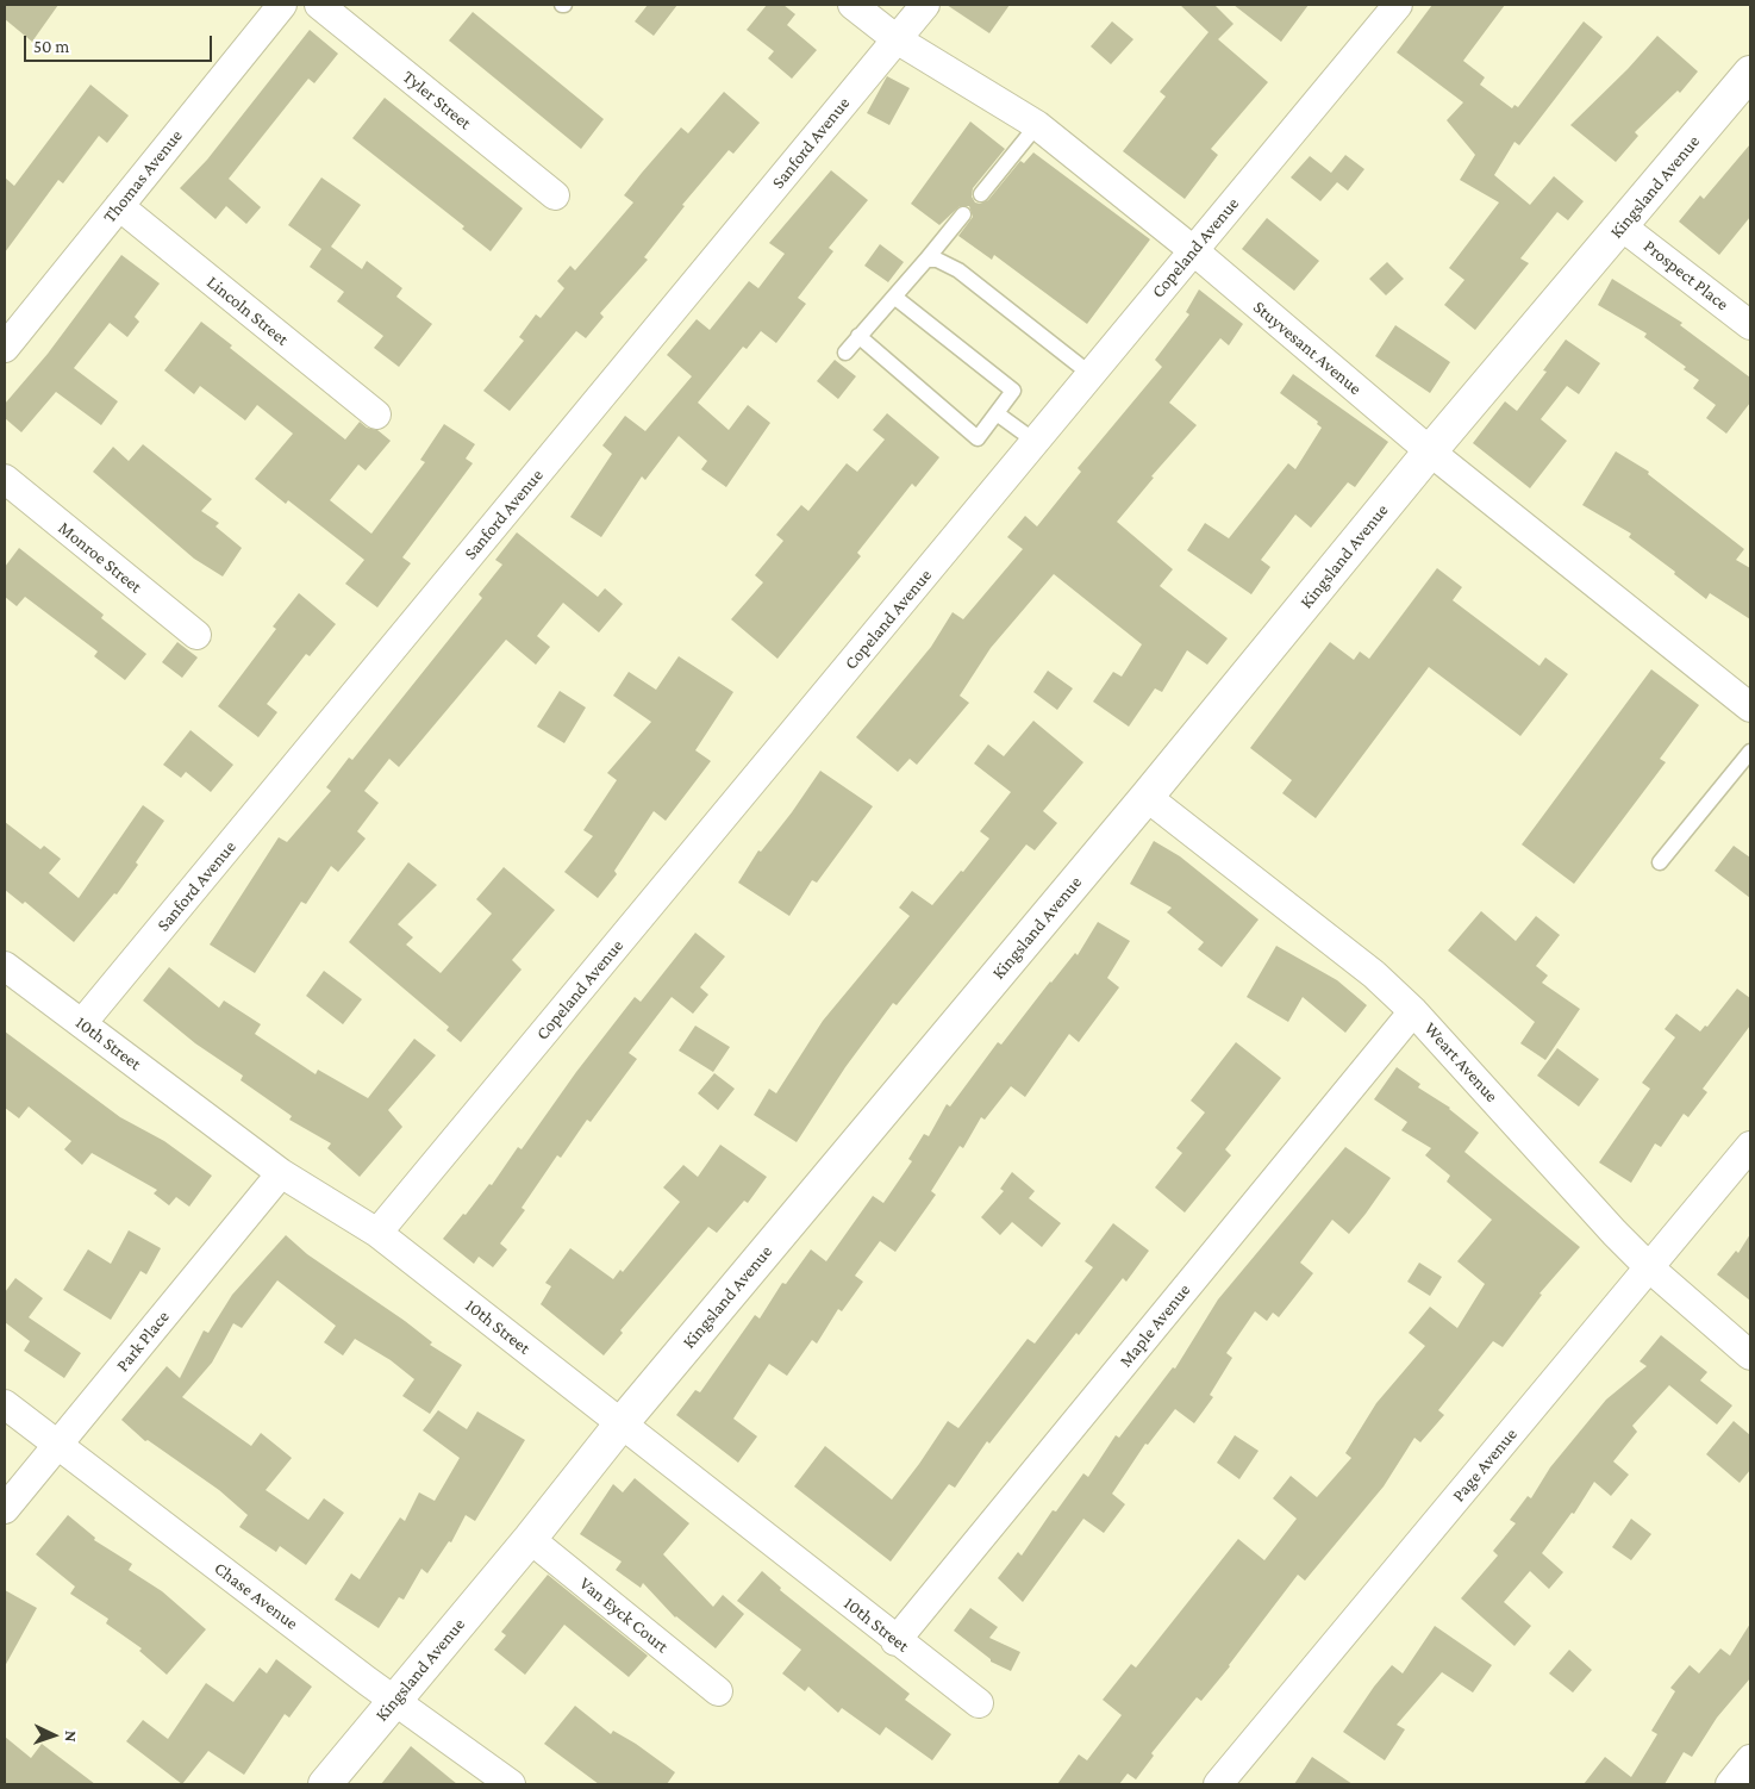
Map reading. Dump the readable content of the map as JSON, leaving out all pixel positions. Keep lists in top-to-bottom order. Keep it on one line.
{"streets":{"main road":["Kingsland Avenue"],"street":["Tyler Street","Sanford Avenue","Thomas Avenue","Copeland Avenue","Prospect Place","Lincoln Street","Stuyvesant Avenue","Monroe Street","10th Street","Weart Avenue","Maple Avenue","Park Place","Page Avenue","Chase Avenue","Van Eyck Court"]},"crossings":[["Sanford Avenue","Stuyvesant Avenue"],["Sanford Avenue","10th Street"],["Thomas Avenue","Lincoln Street"],["Kingsland Avenue","Prospect Place"],["Kingsland Avenue","Stuyvesant Avenue"],["Kingsland Avenue","10th Street"],["Kingsland Avenue","Weart Avenue"],["Kingsland Avenue","Chase Avenue"],["Kingsland Avenue","Van Eyck Court"],["Copeland Avenue","Stuyvesant Avenue"],["Copeland Avenue","10th Street"],["10th Street","Maple Avenue"],["10th Street","Park Place"],["Weart Avenue","Maple Avenue"],["Weart Avenue","Page Avenue"],["Park Place","Chase Avenue"]],"scale_bar":"50 m","north":"right"}
